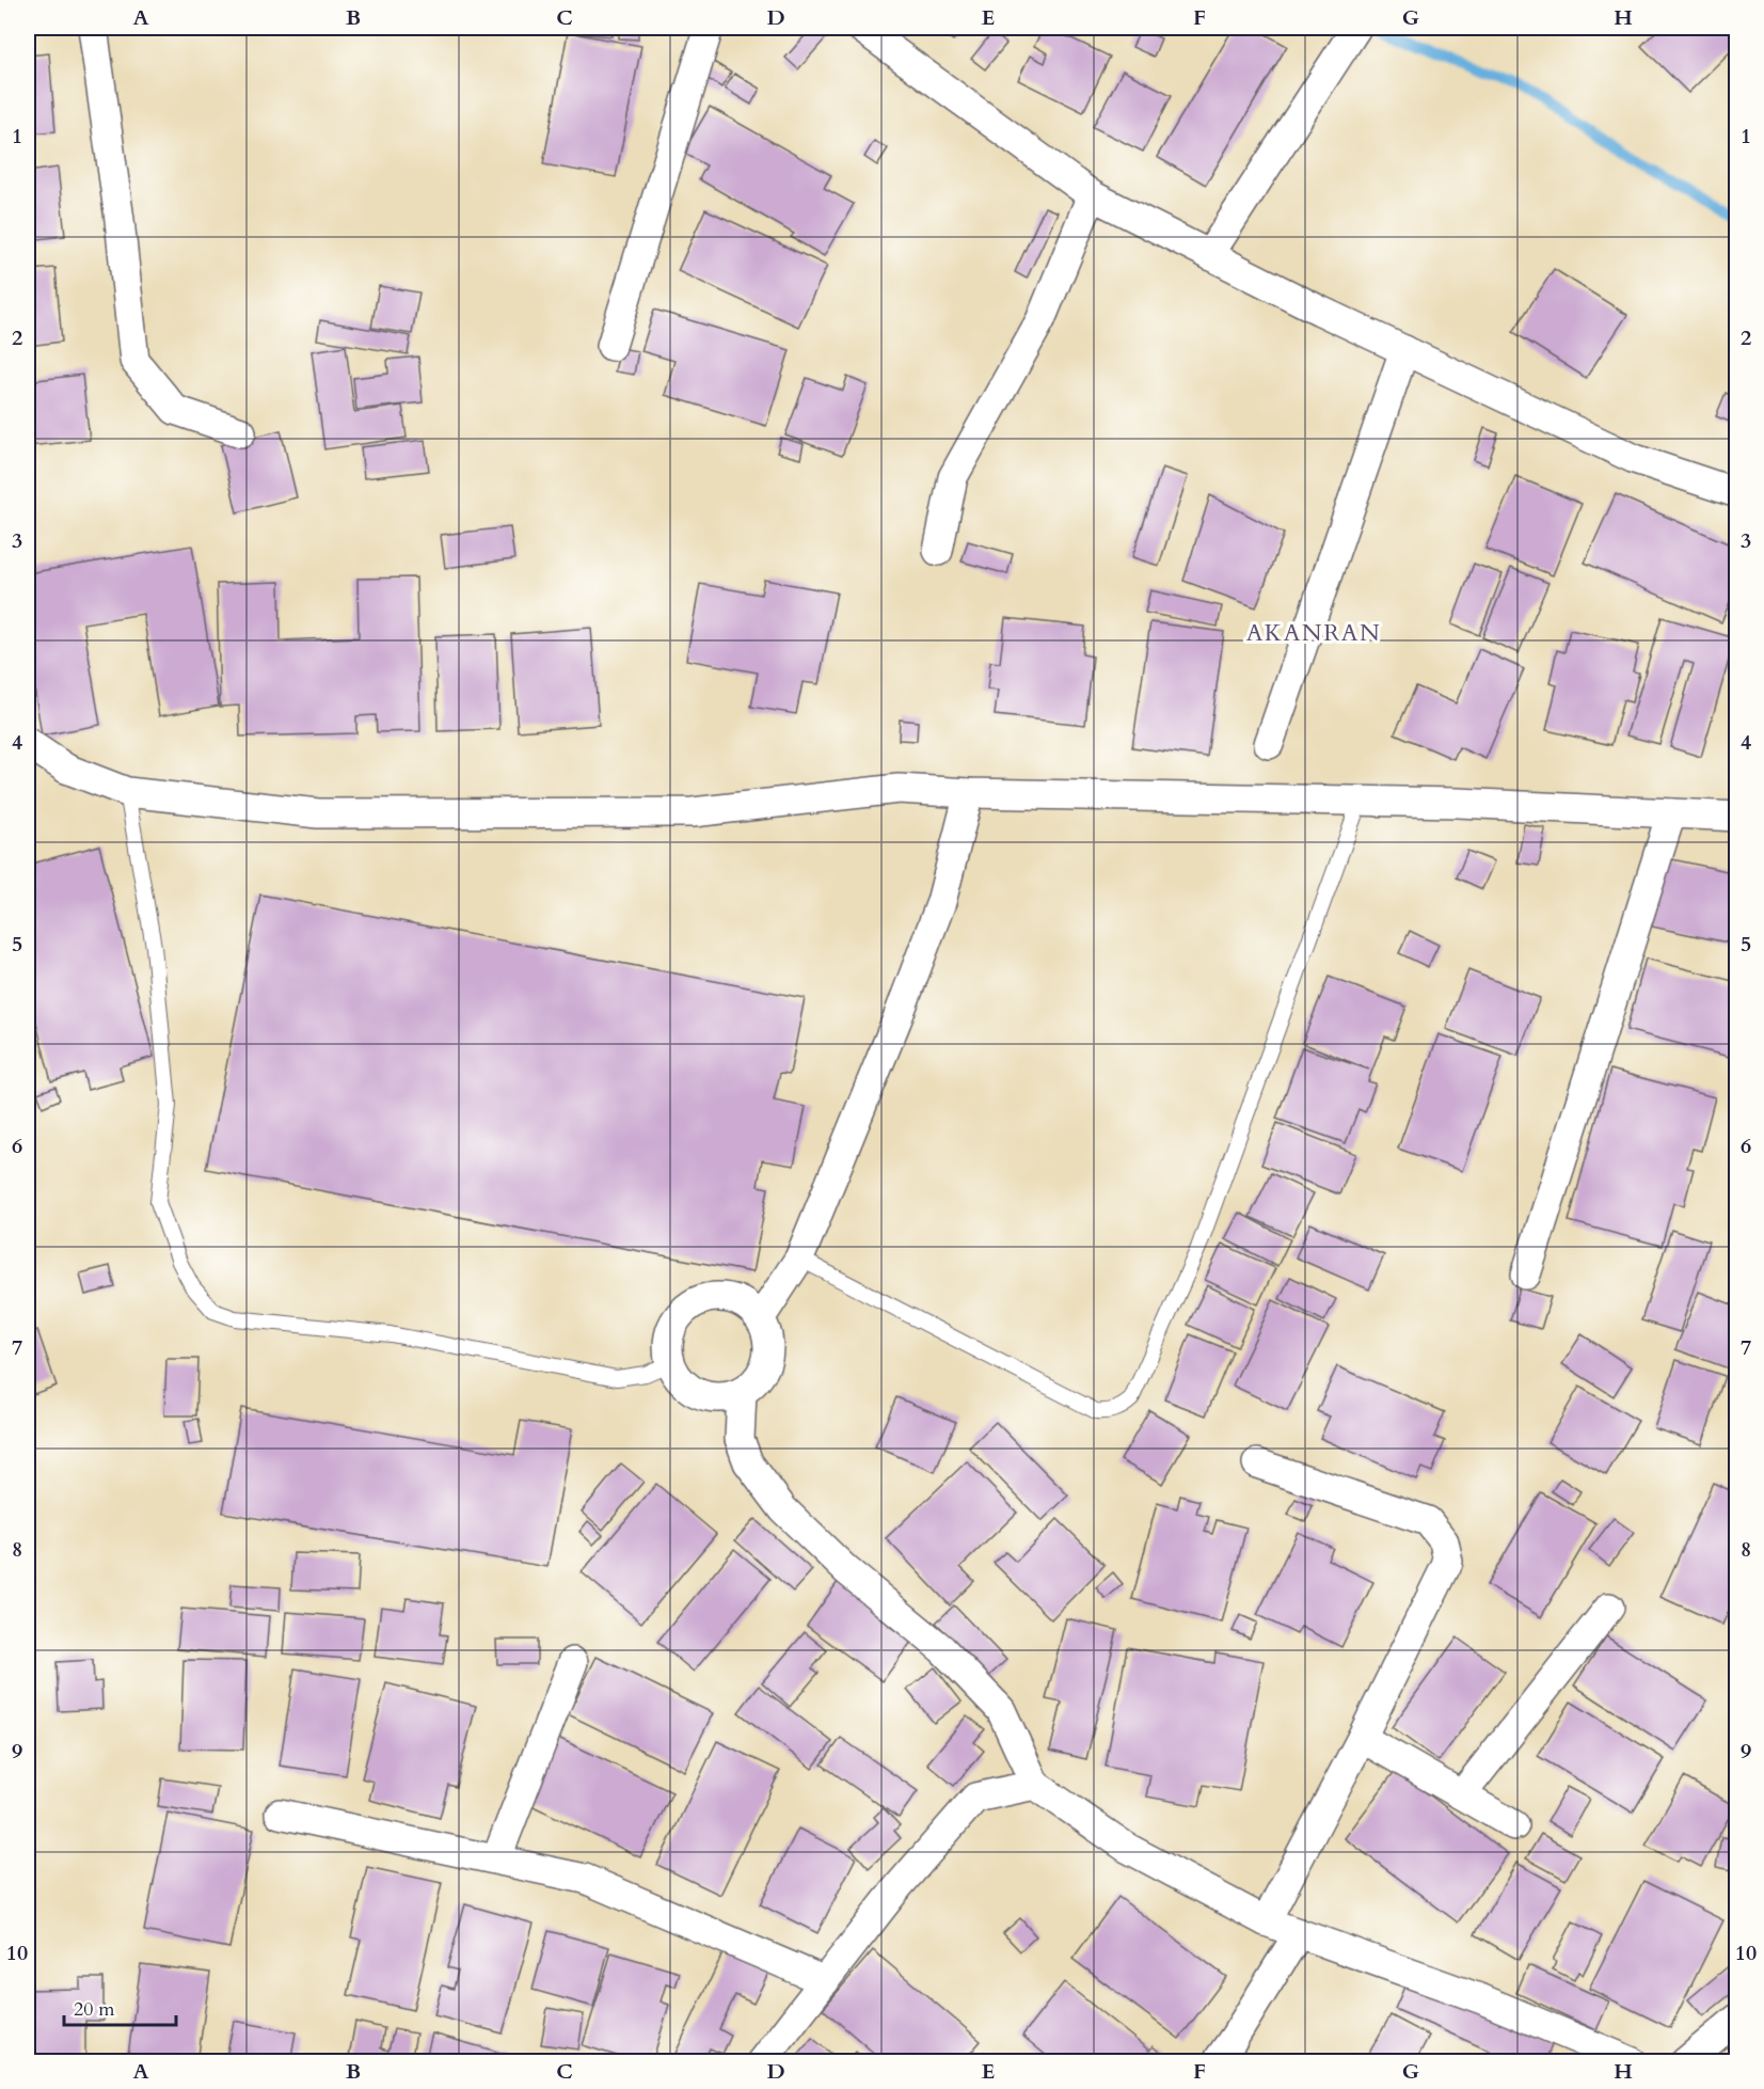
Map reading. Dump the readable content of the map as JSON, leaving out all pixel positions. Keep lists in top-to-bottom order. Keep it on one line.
{"districts":["AKANRAN"],"scale_bar":"20 m","grid":{"columns":["A","B","C","D","E","F","G","H"],"rows":["1","2","3","4","5","6","7","8","9","10"]}}
